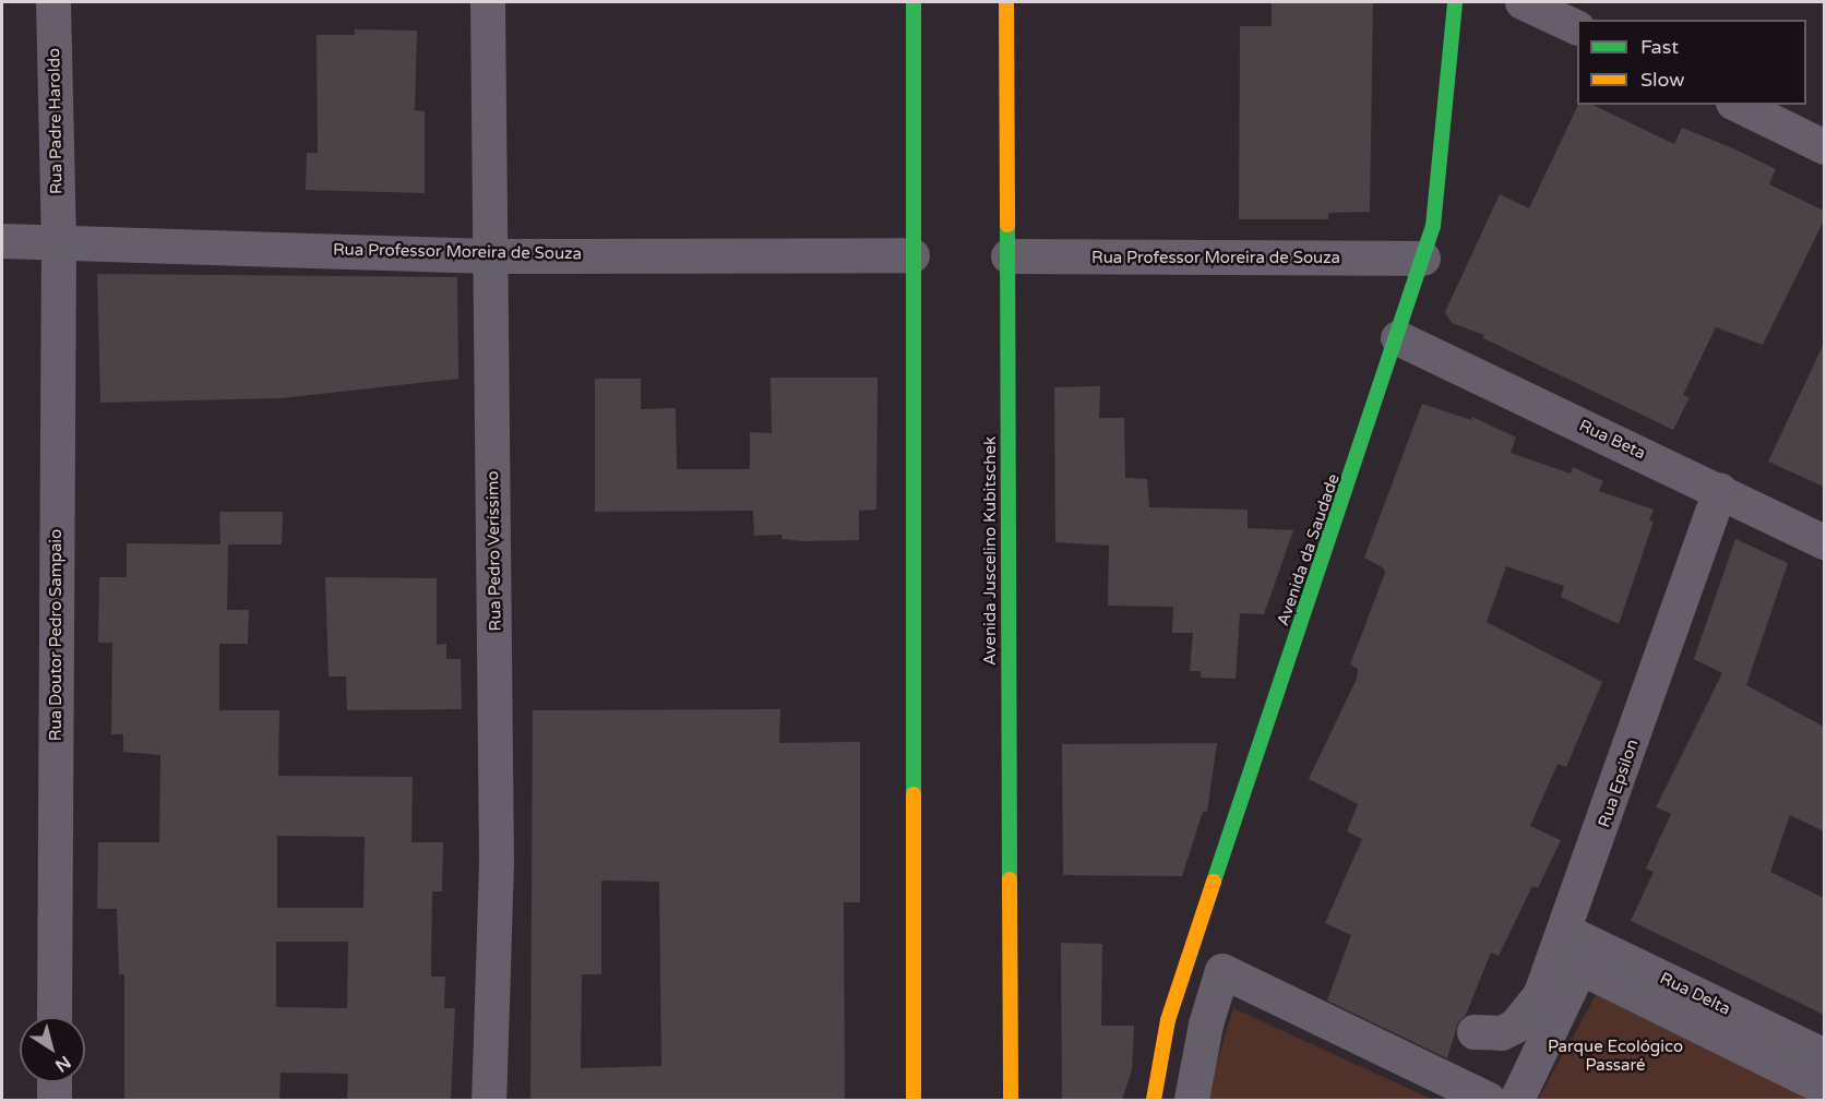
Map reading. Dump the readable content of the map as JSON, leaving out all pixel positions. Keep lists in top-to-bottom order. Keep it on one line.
{"streets":{"main road":["Avenida da Saudade","Avenida Juscelino Kubitschek"],"street":["Rua Padre Haroldo","Rua Professor Moreira de Souza","Rua Beta","Rua Pedro Veríssimo","Rua Doutor Pedro Sampaio","Rua Epsilon","Rua Delta"]},"crossings":[["Rua Padre Haroldo","Rua Professor Moreira de Souza"],["Rua Padre Haroldo","Rua Doutor Pedro Sampaio"],["Rua Professor Moreira de Souza","Avenida da Saudade"],["Rua Professor Moreira de Souza","Rua Pedro Veríssimo"],["Rua Professor Moreira de Souza","Avenida Juscelino Kubitschek"],["Rua Professor Moreira de Souza","Rua Doutor Pedro Sampaio"],["Rua Beta","Avenida da Saudade"],["Rua Beta","Rua Epsilon"],["Rua Epsilon","Rua Delta"]],"parks":["Parque Ecológico Passaré"],"legend":["Fast","Slow"],"north":"bottom right"}
